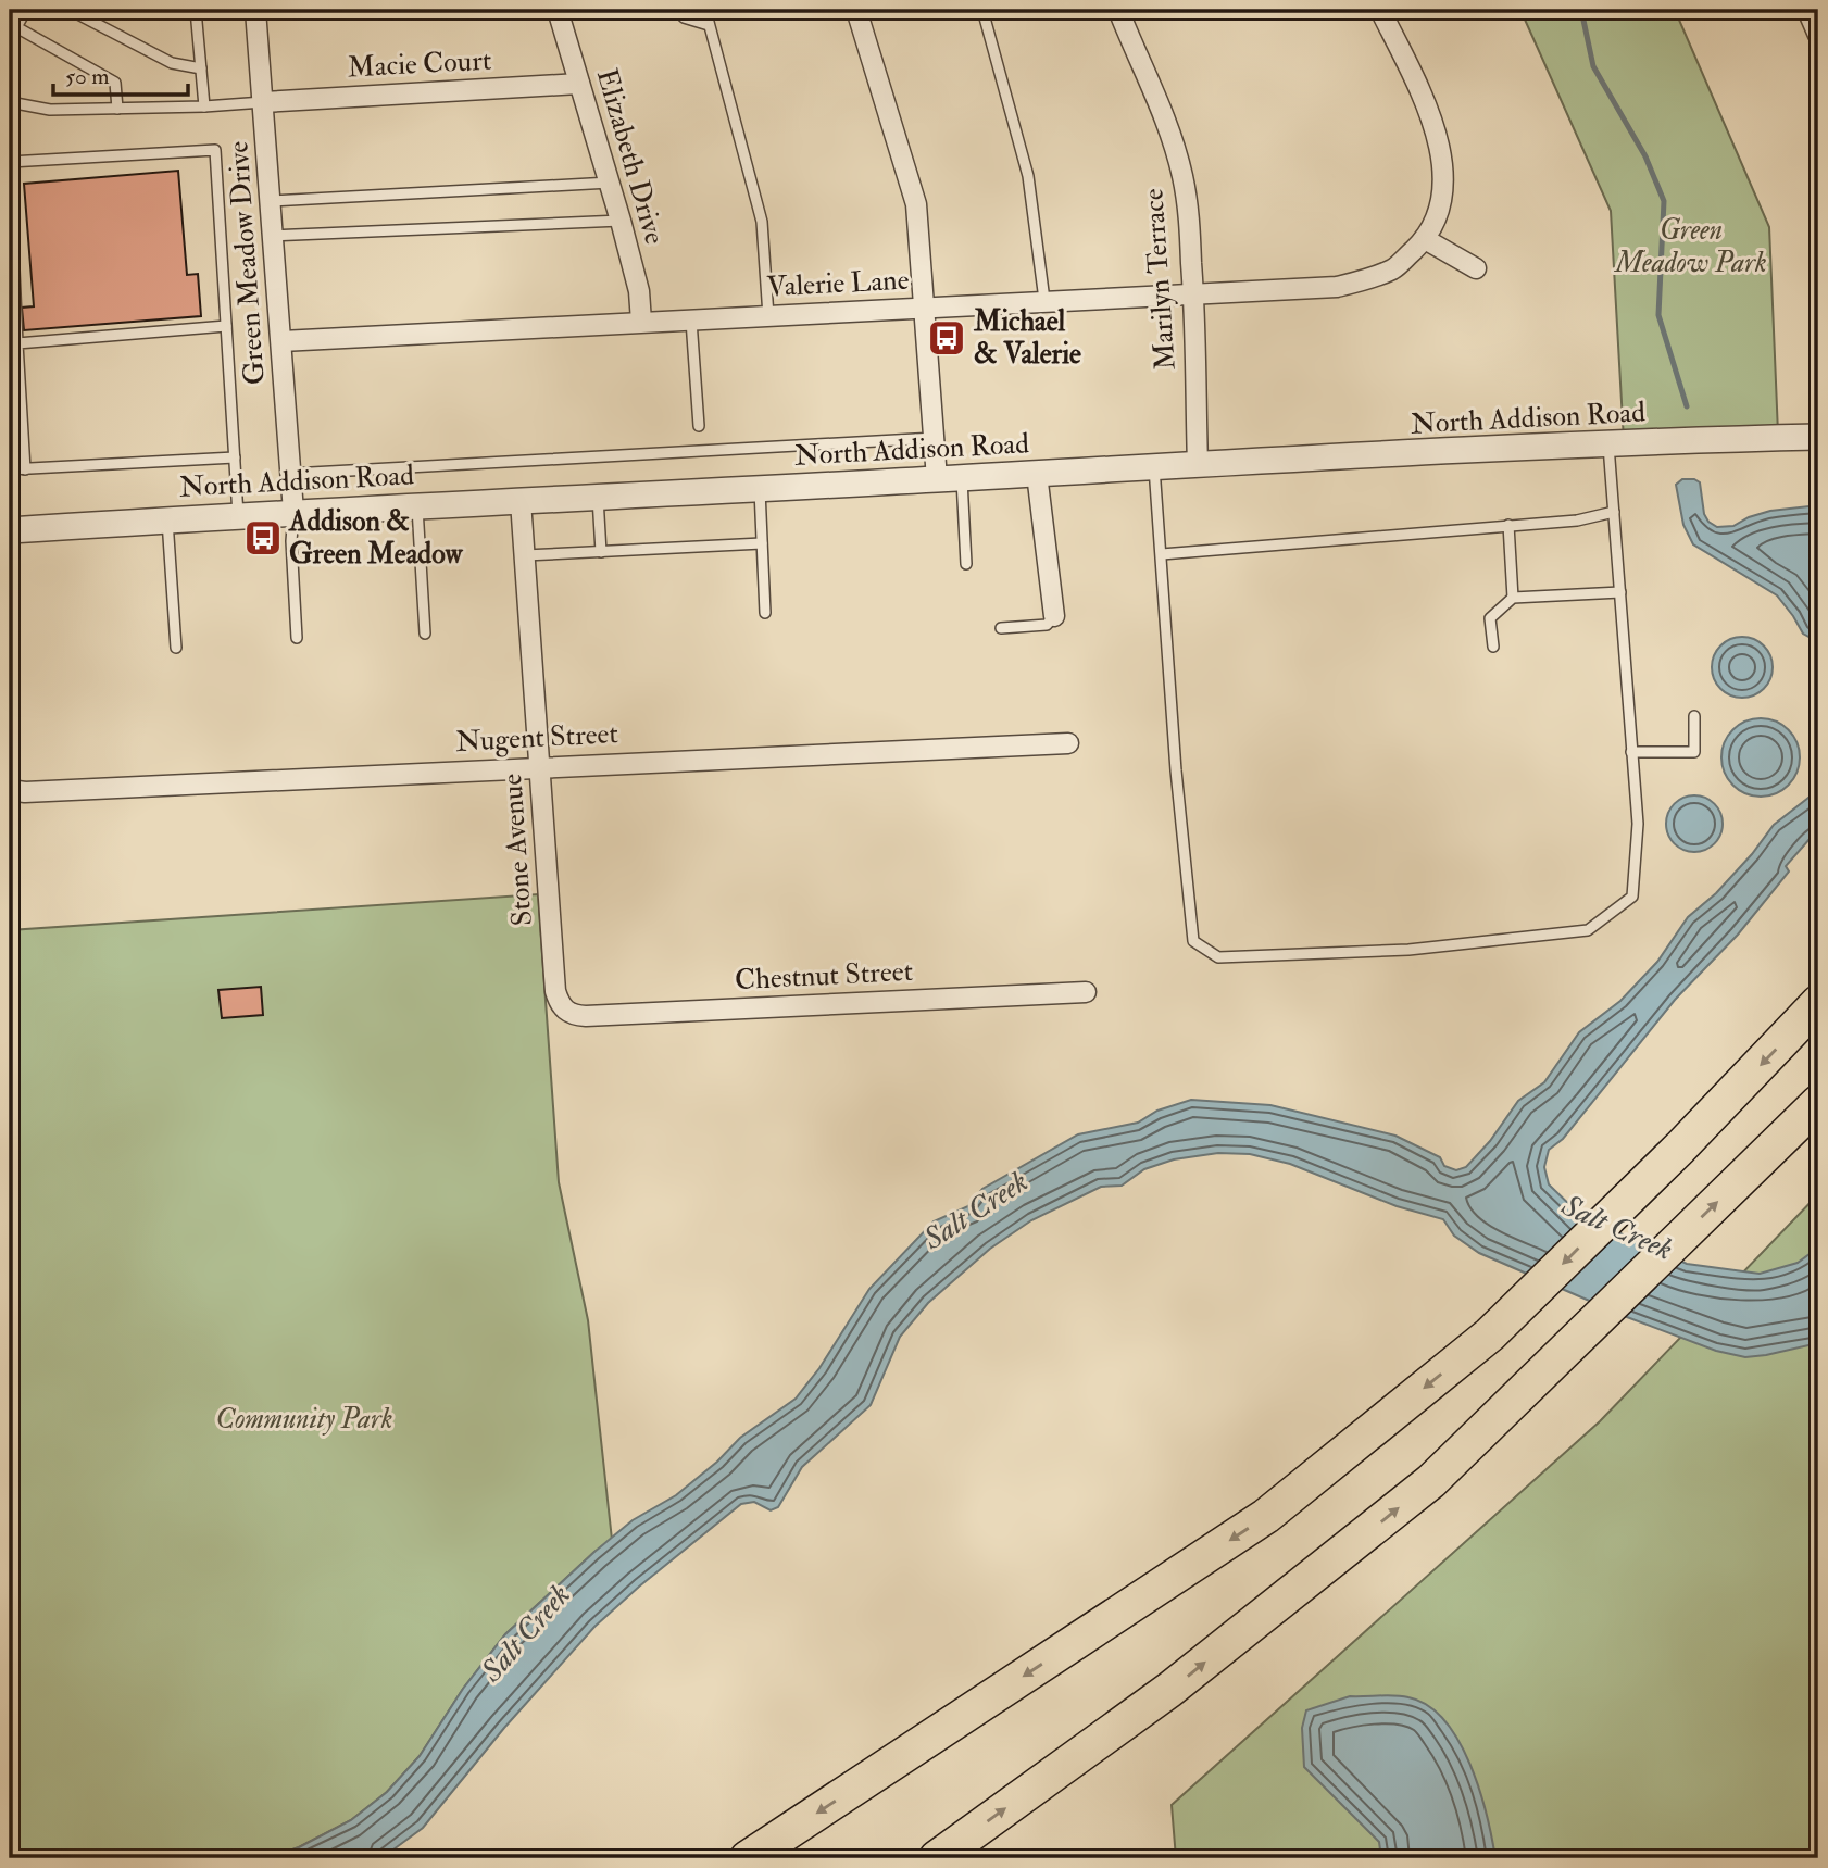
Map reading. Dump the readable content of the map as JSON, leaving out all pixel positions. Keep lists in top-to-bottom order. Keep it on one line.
{"streets":{"street":["Macie Court","Elizabeth Drive","Green Meadow Drive","Marilyn Terrace","Valerie Lane","North Addison Road","Nugent Street","Stone Avenue","Chestnut Street"]},"crossings":[["Macie Court","Elizabeth Drive"],["Macie Court","Green Meadow Drive"],["Elizabeth Drive","Valerie Lane"],["Green Meadow Drive","Valerie Lane"],["Green Meadow Drive","North Addison Road"],["Marilyn Terrace","Valerie Lane"],["Marilyn Terrace","North Addison Road"],["North Addison Road","Stone Avenue"],["Nugent Street","Stone Avenue"],["Stone Avenue","Chestnut Street"]],"water":["Salt Creek"],"parks":["Green Meadow Park","Community Park"],"places":{"bus stop":["Michael & Valerie","Addison & Green Meadow"]},"scale_bar":"50 m"}
